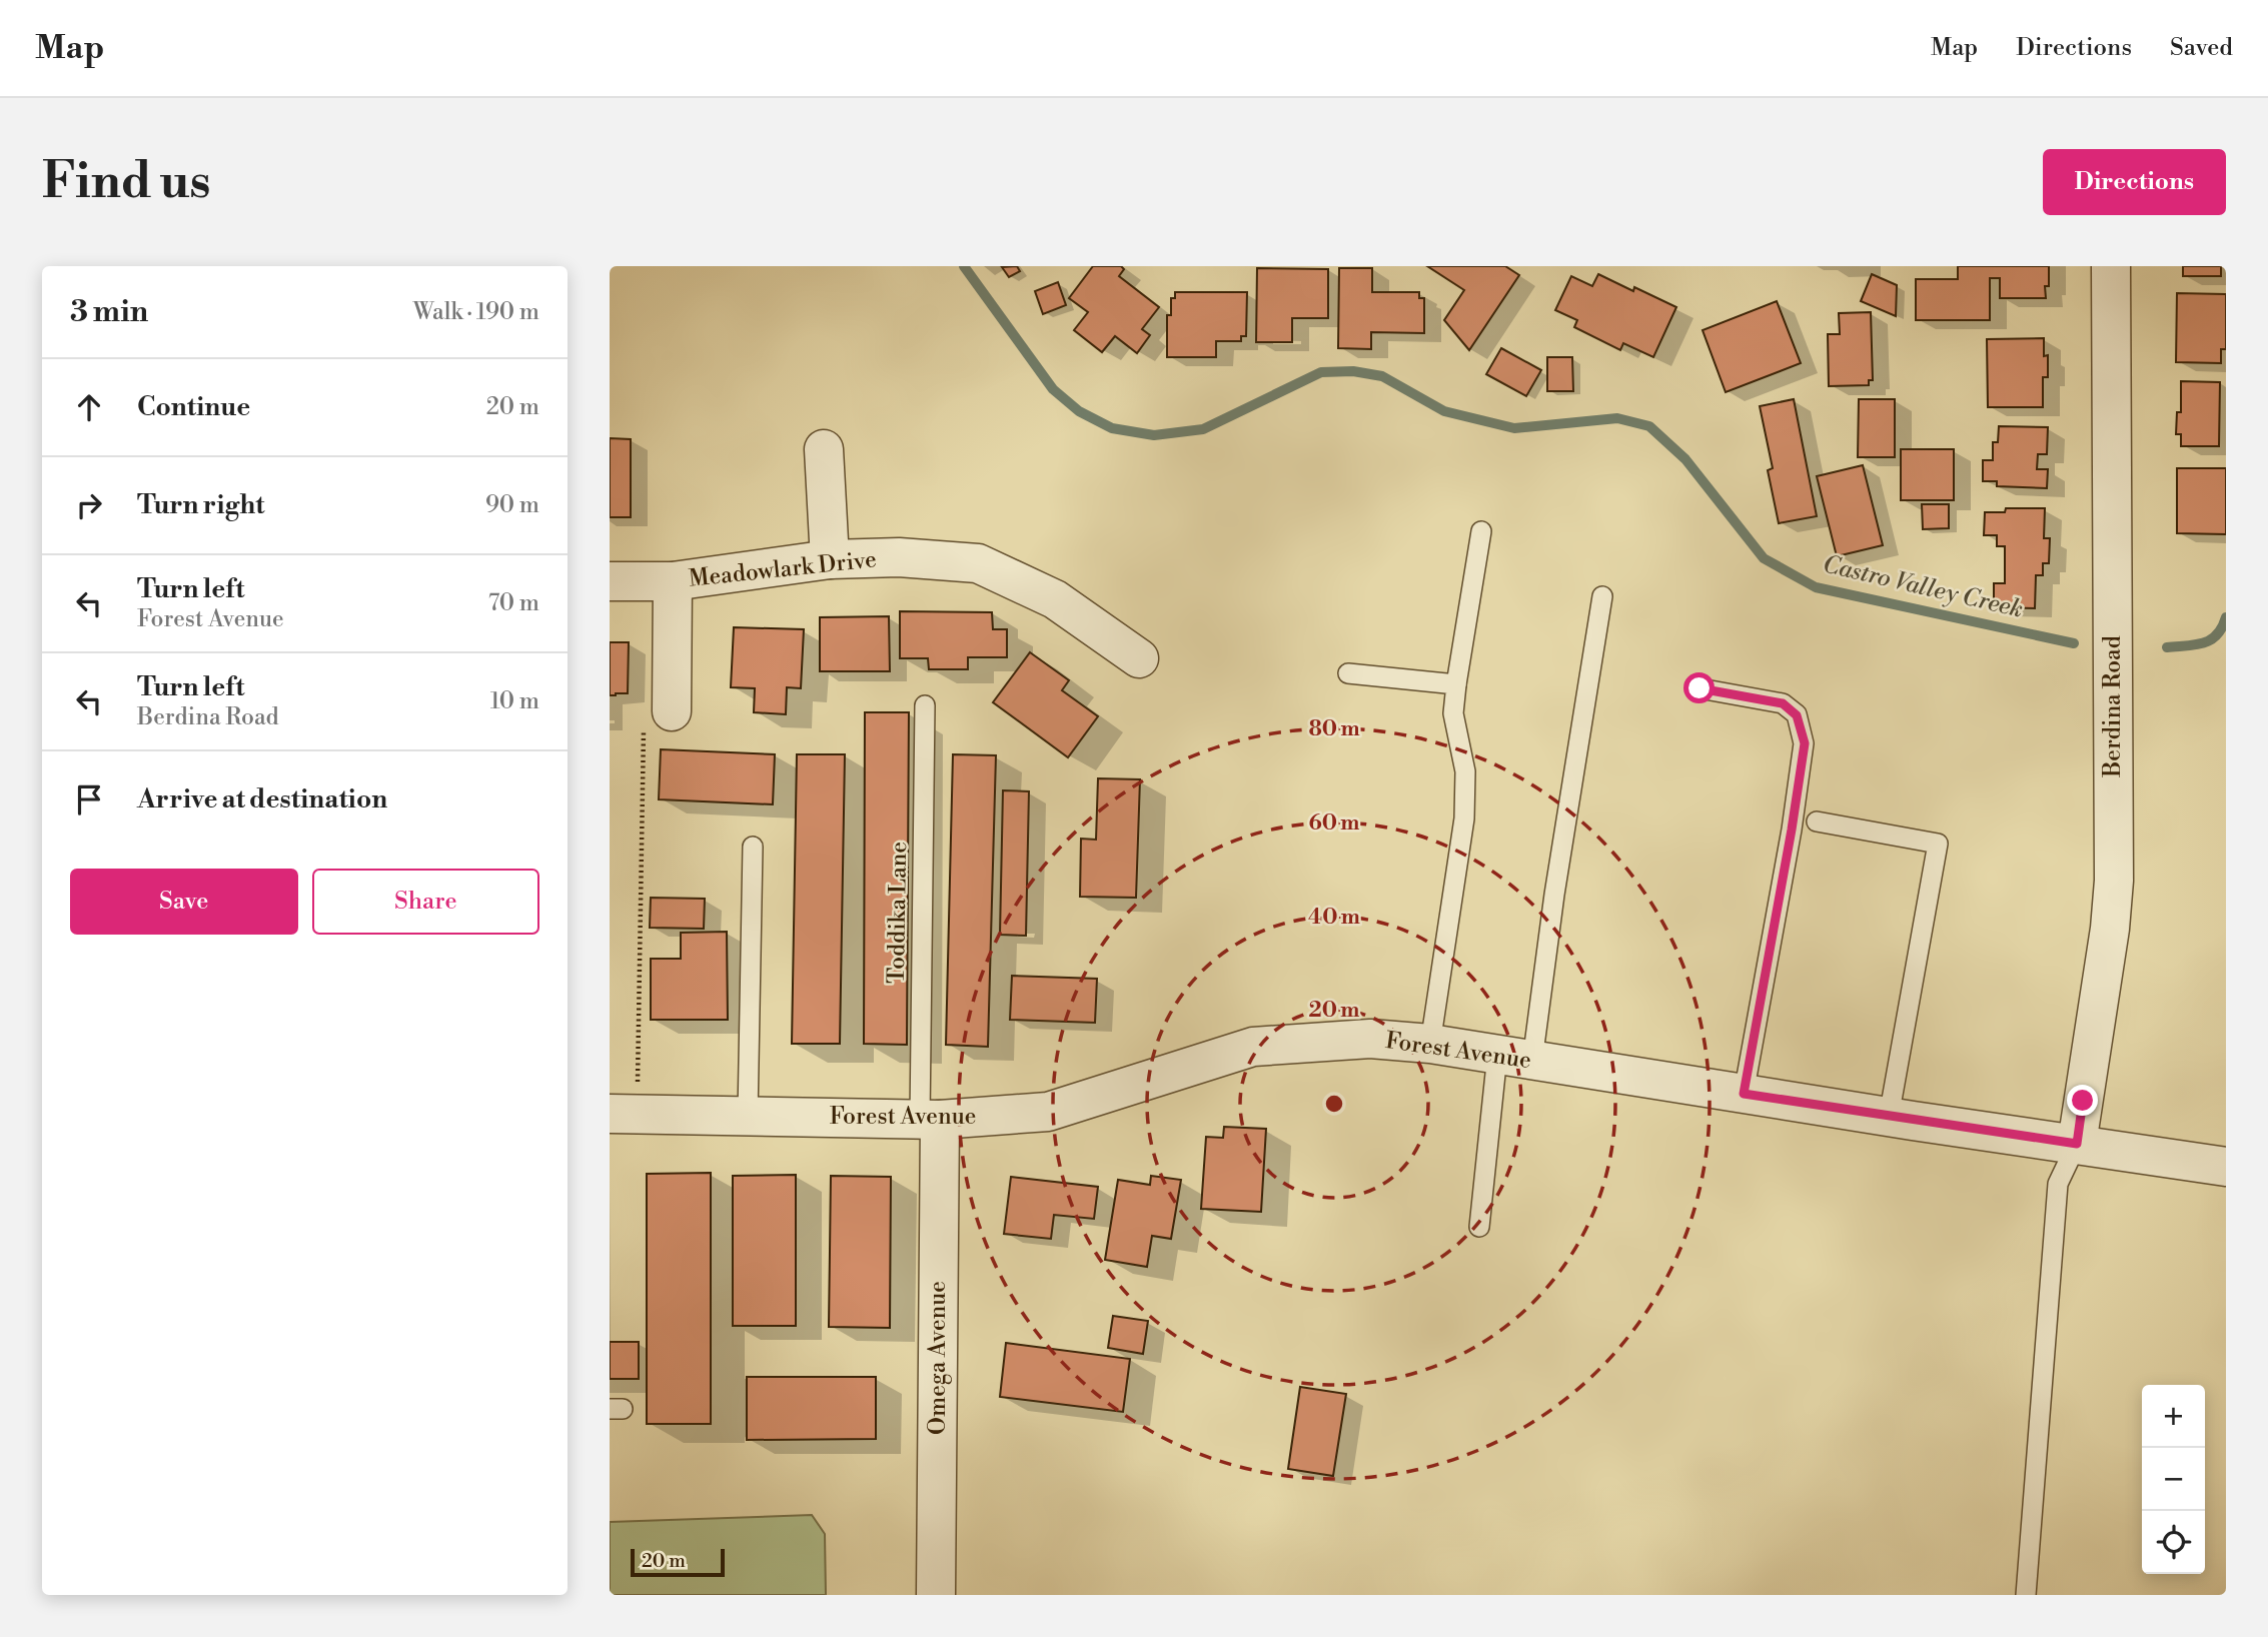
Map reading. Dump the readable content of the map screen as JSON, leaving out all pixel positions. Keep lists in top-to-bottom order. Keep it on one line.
{"streets":{"street":["Meadowlark Drive","Berdina Road","Forest Avenue","Omega Avenue"],"lane":["Toddika Lane"]},"crossings":[["Berdina Road","Forest Avenue"],["Toddika Lane","Forest Avenue"],["Toddika Lane","Omega Avenue"],["Forest Avenue","Omega Avenue"]],"water":["Castro Valley Creek"],"scale_bar":"20 m","page":{"header":"Map","nav":["Map","Directions","Saved"],"buttons":["Directions",["Save","Share"]],"title":"Find us","heading":["3 min","Walk · 190 m"],"list":[["Continue","20 m"],["Turn right","90 m"],["Turn left","Forest Avenue","70 m"],["Turn left","Berdina Road","10 m"],"Arrive at destination"],"map_buttons":["+","−"],"scale":"20 m"},"rings":["80 m","60 m","40 m","20 m"]}
